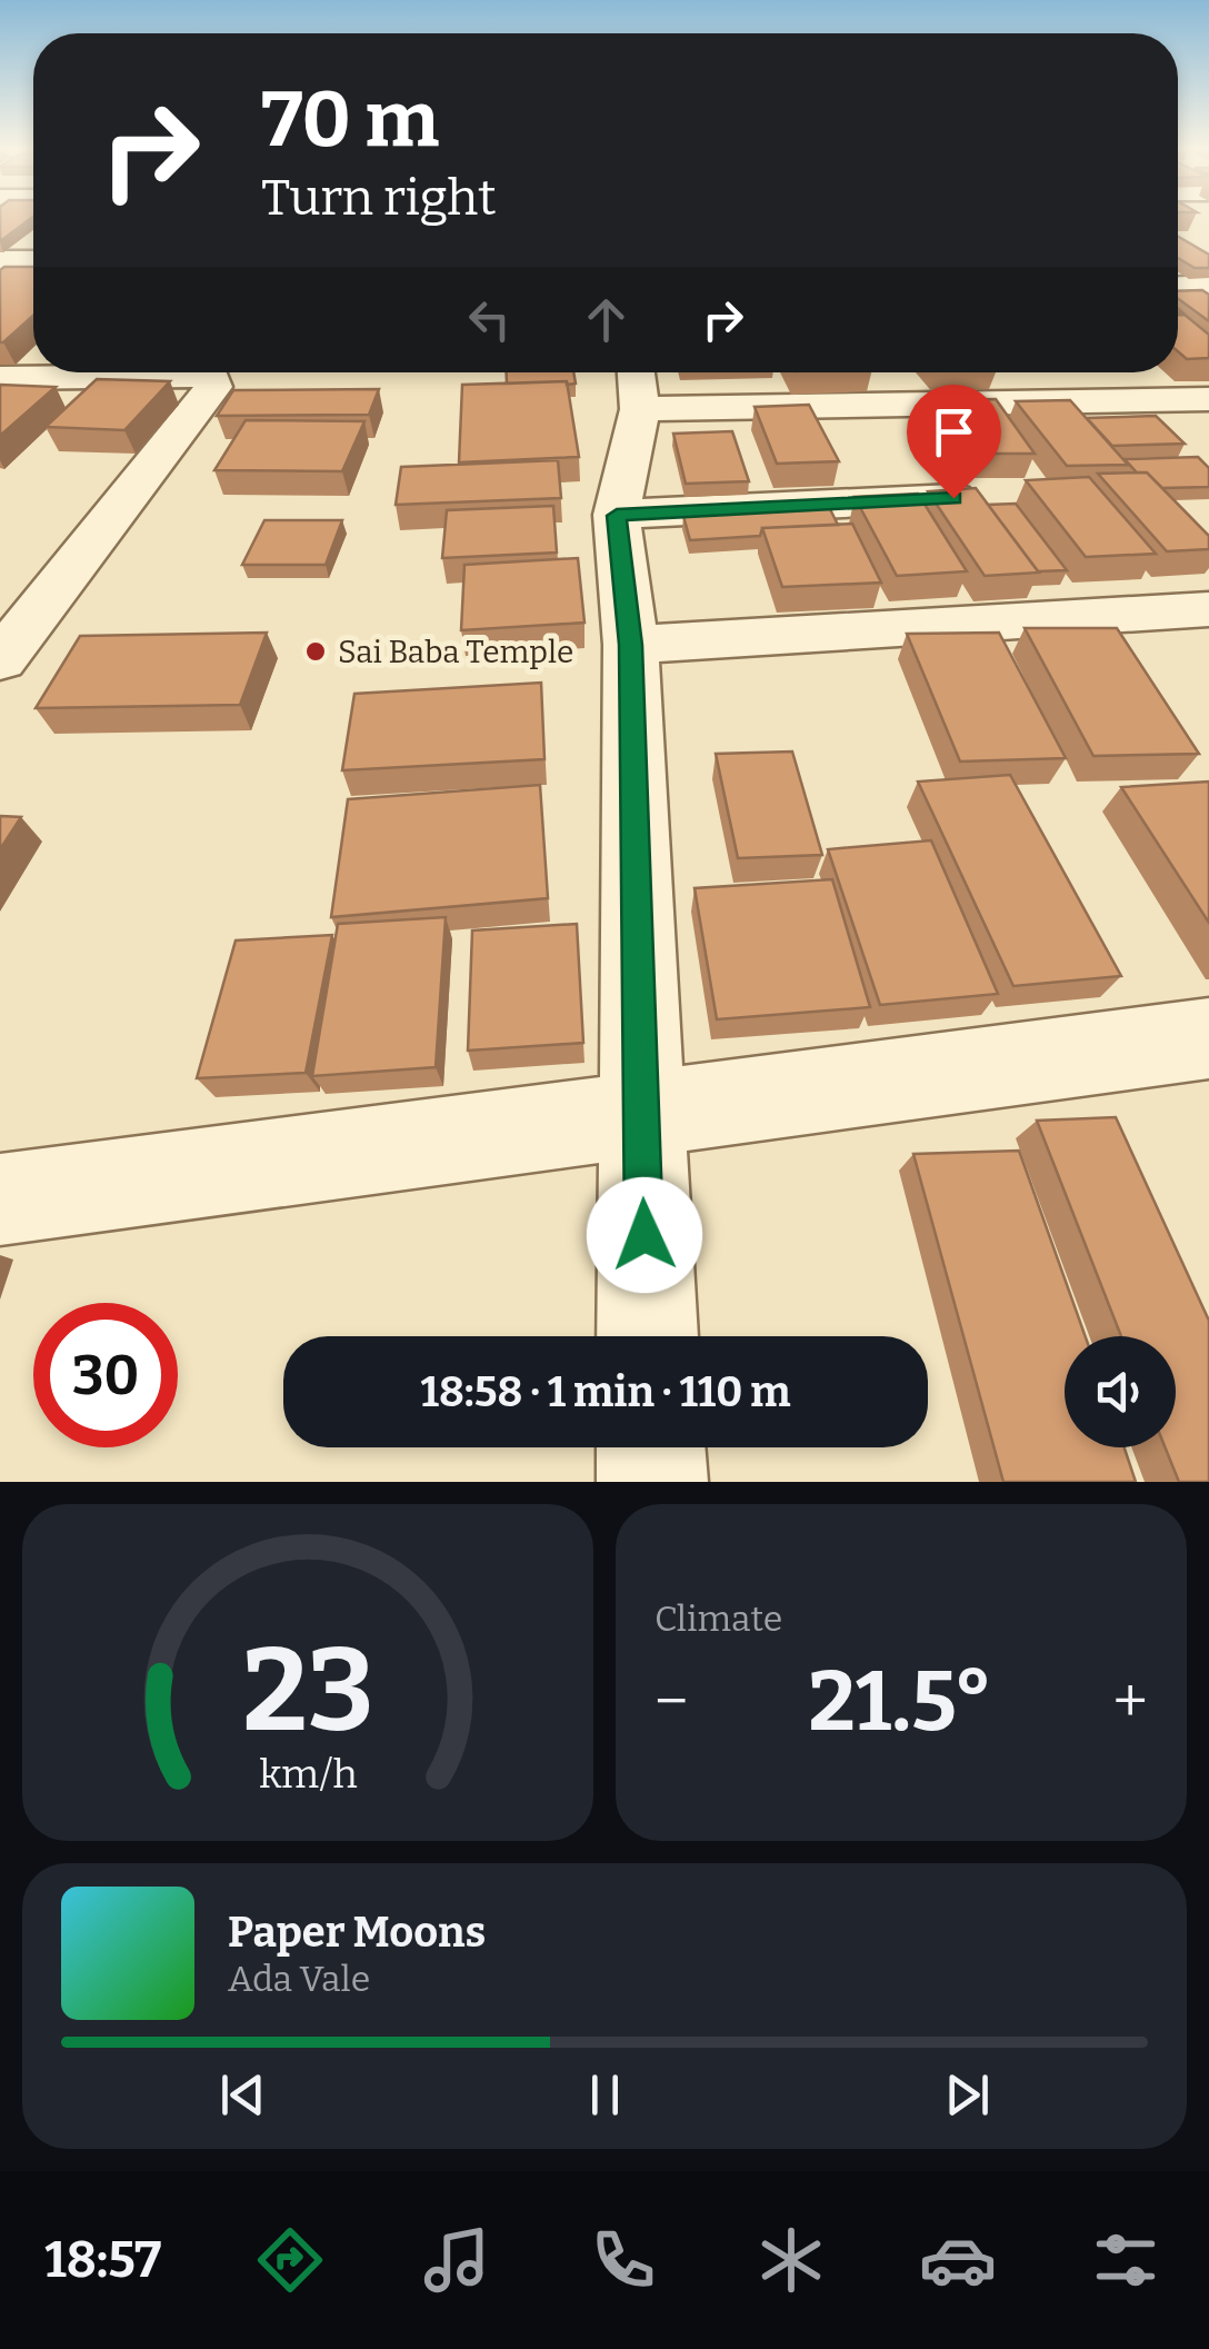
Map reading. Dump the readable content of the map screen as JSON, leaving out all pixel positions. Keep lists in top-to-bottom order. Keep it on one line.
{"places":["Sai Baba Temple"],"page":{"turn":["70 m","Turn right"],"limit":"30","trip":"18:58 · 1 min · 110 m","tile":"Climate","heat":["−","21.5°","+"],"song":["Paper Moons","Ada Vale"],"tabs":"18:57","gauge":["23","km/h"]}}
